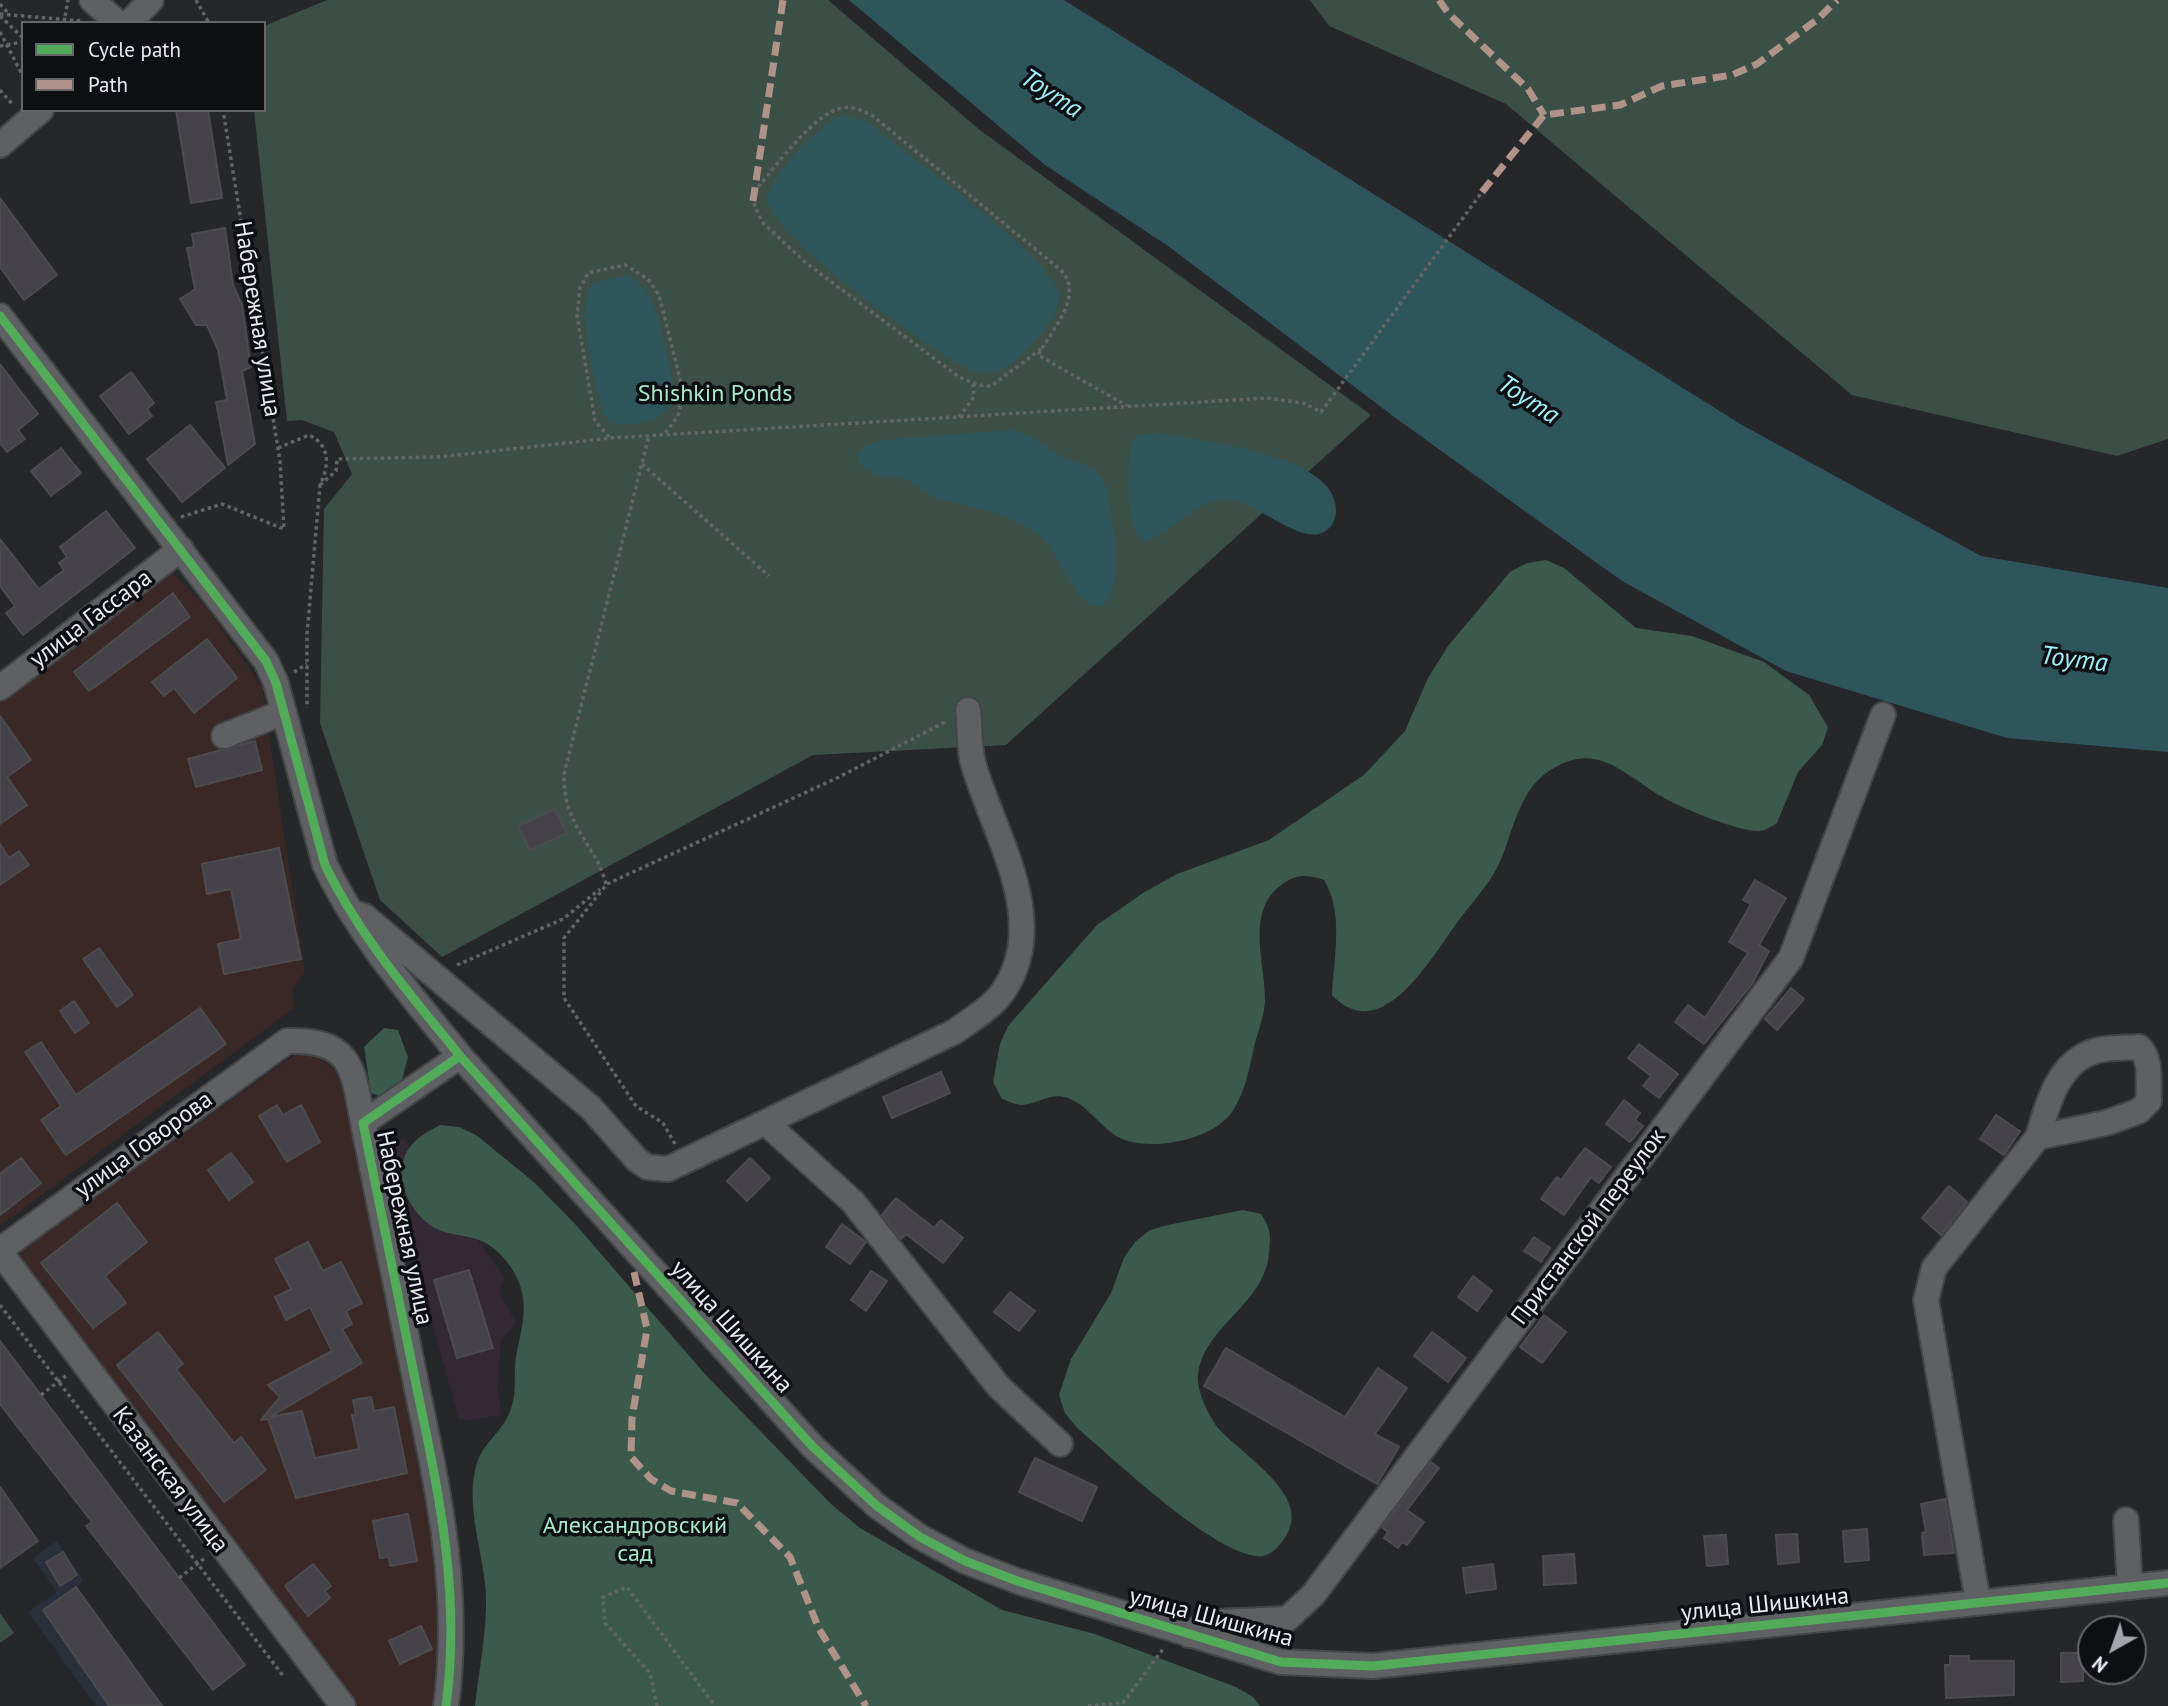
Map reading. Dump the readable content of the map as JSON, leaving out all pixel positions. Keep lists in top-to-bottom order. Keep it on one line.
{"streets":{"street":["Набережная улица","улица Гассара","улица Говорова","Пристанской переулок","улица Шишкина","Казанская улица"]},"crossings":[["Набережная улица","улица Говорова"],["Набережная улица","улица Шишкина"],["улица Говорова","Казанская улица"],["Пристанской переулок","улица Шишкина"]],"water":["Toyma"],"parks":["Shishkin Ponds","Александровский сад"],"legend":["Cycle path","Path"],"north":"bottom left"}
